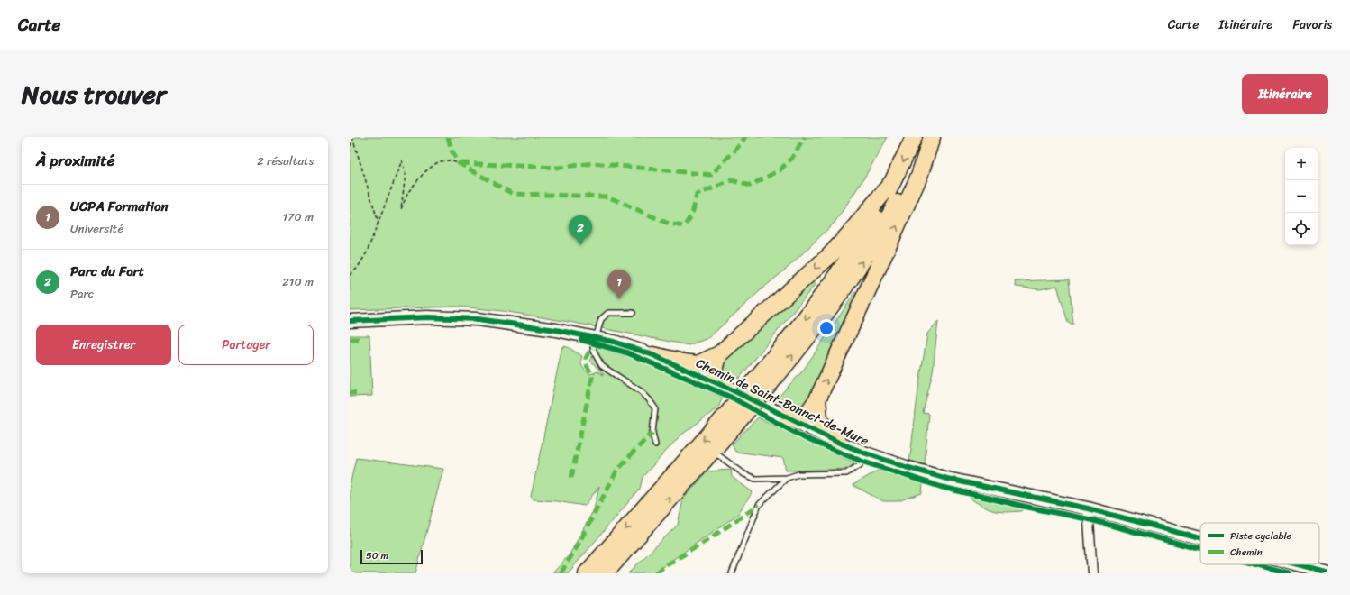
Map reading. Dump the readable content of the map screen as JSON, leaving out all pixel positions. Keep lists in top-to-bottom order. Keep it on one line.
{"streets":{"street":["Chemin de Saint-Bonnet-de-Mure"]},"legend":["Piste cyclable","Chemin"],"scale_bar":"50 m","page":{"header":"Carte","nav":["Carte","Itinéraire","Favoris"],"title":"Nous trouver","buttons":["Itinéraire",["Enregistrer","Partager"]],"heading":["À proximité","2 résultats"],"map_buttons":["+","−"],"list":[{"mark":"1","name":"UCPA Formation","note":"Université","value":"170 m"},{"mark":"2","name":"Parc du Fort","note":"Parc","value":"210 m"}],"pins":["2","1"],"scale":"50 m"}}
